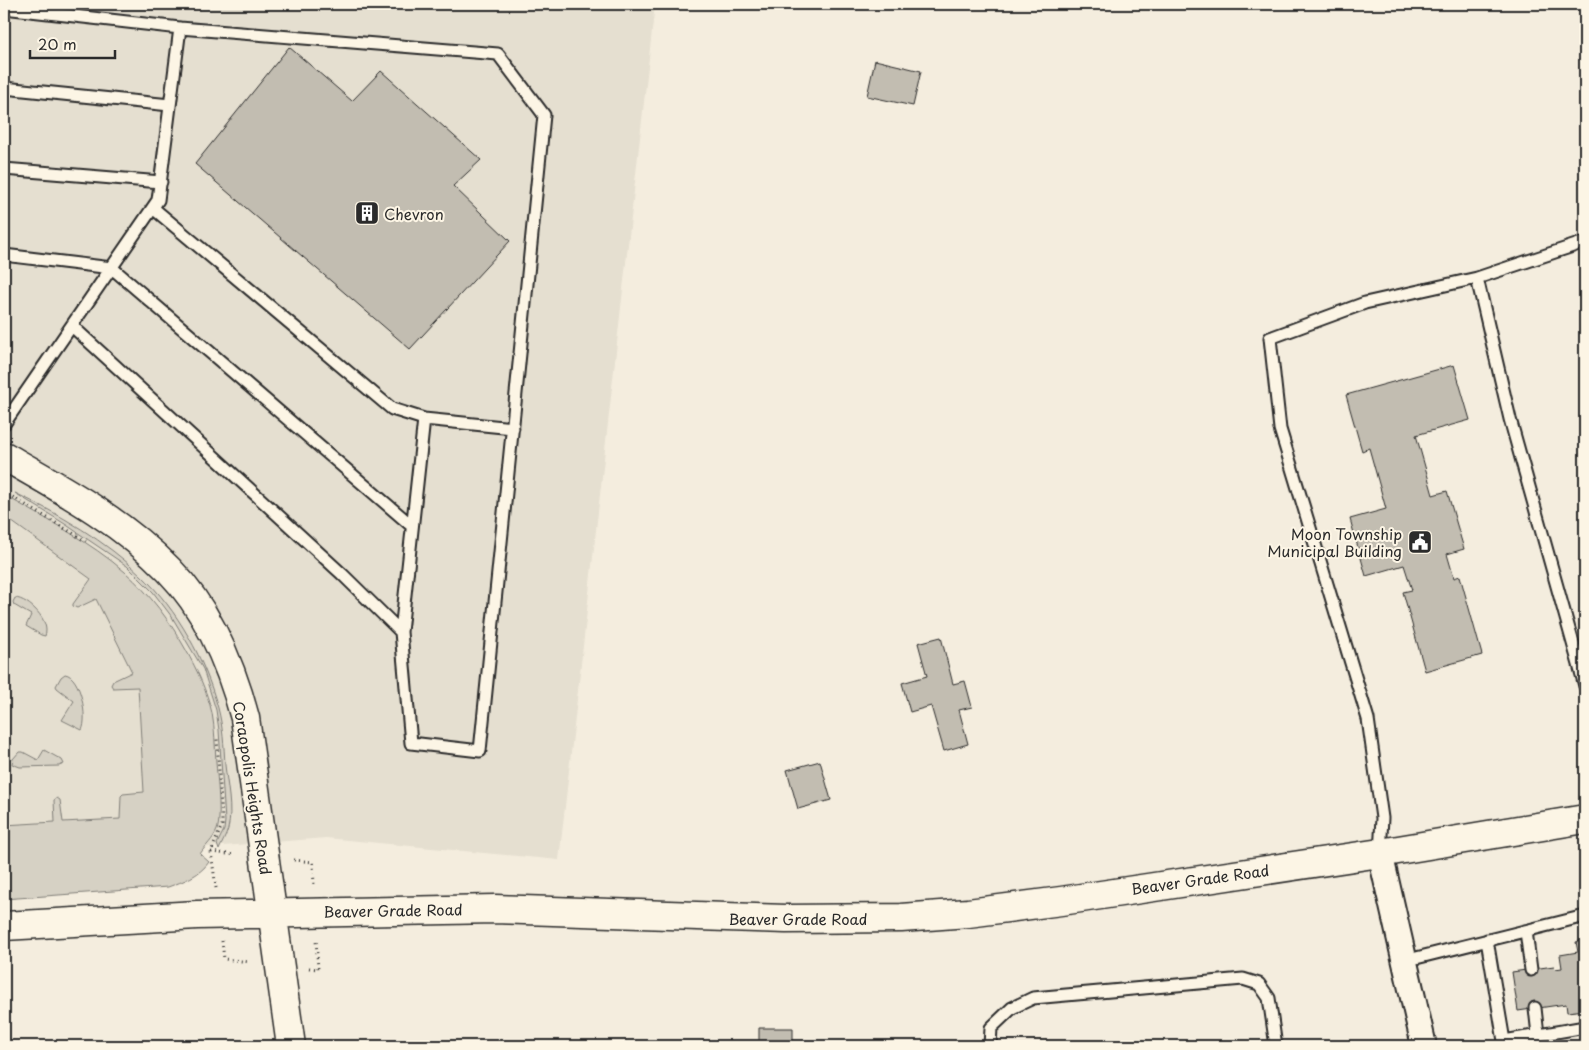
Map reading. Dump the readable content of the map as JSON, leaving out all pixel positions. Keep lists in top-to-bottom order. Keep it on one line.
{"streets":{"main road":["Coraopolis Heights Road","Beaver Grade Road"]},"crossings":[["Coraopolis Heights Road","Beaver Grade Road"]],"places":{"building":["Chevron"],"public building":["Moon Township Municipal Building"]},"scale_bar":"20 m"}
